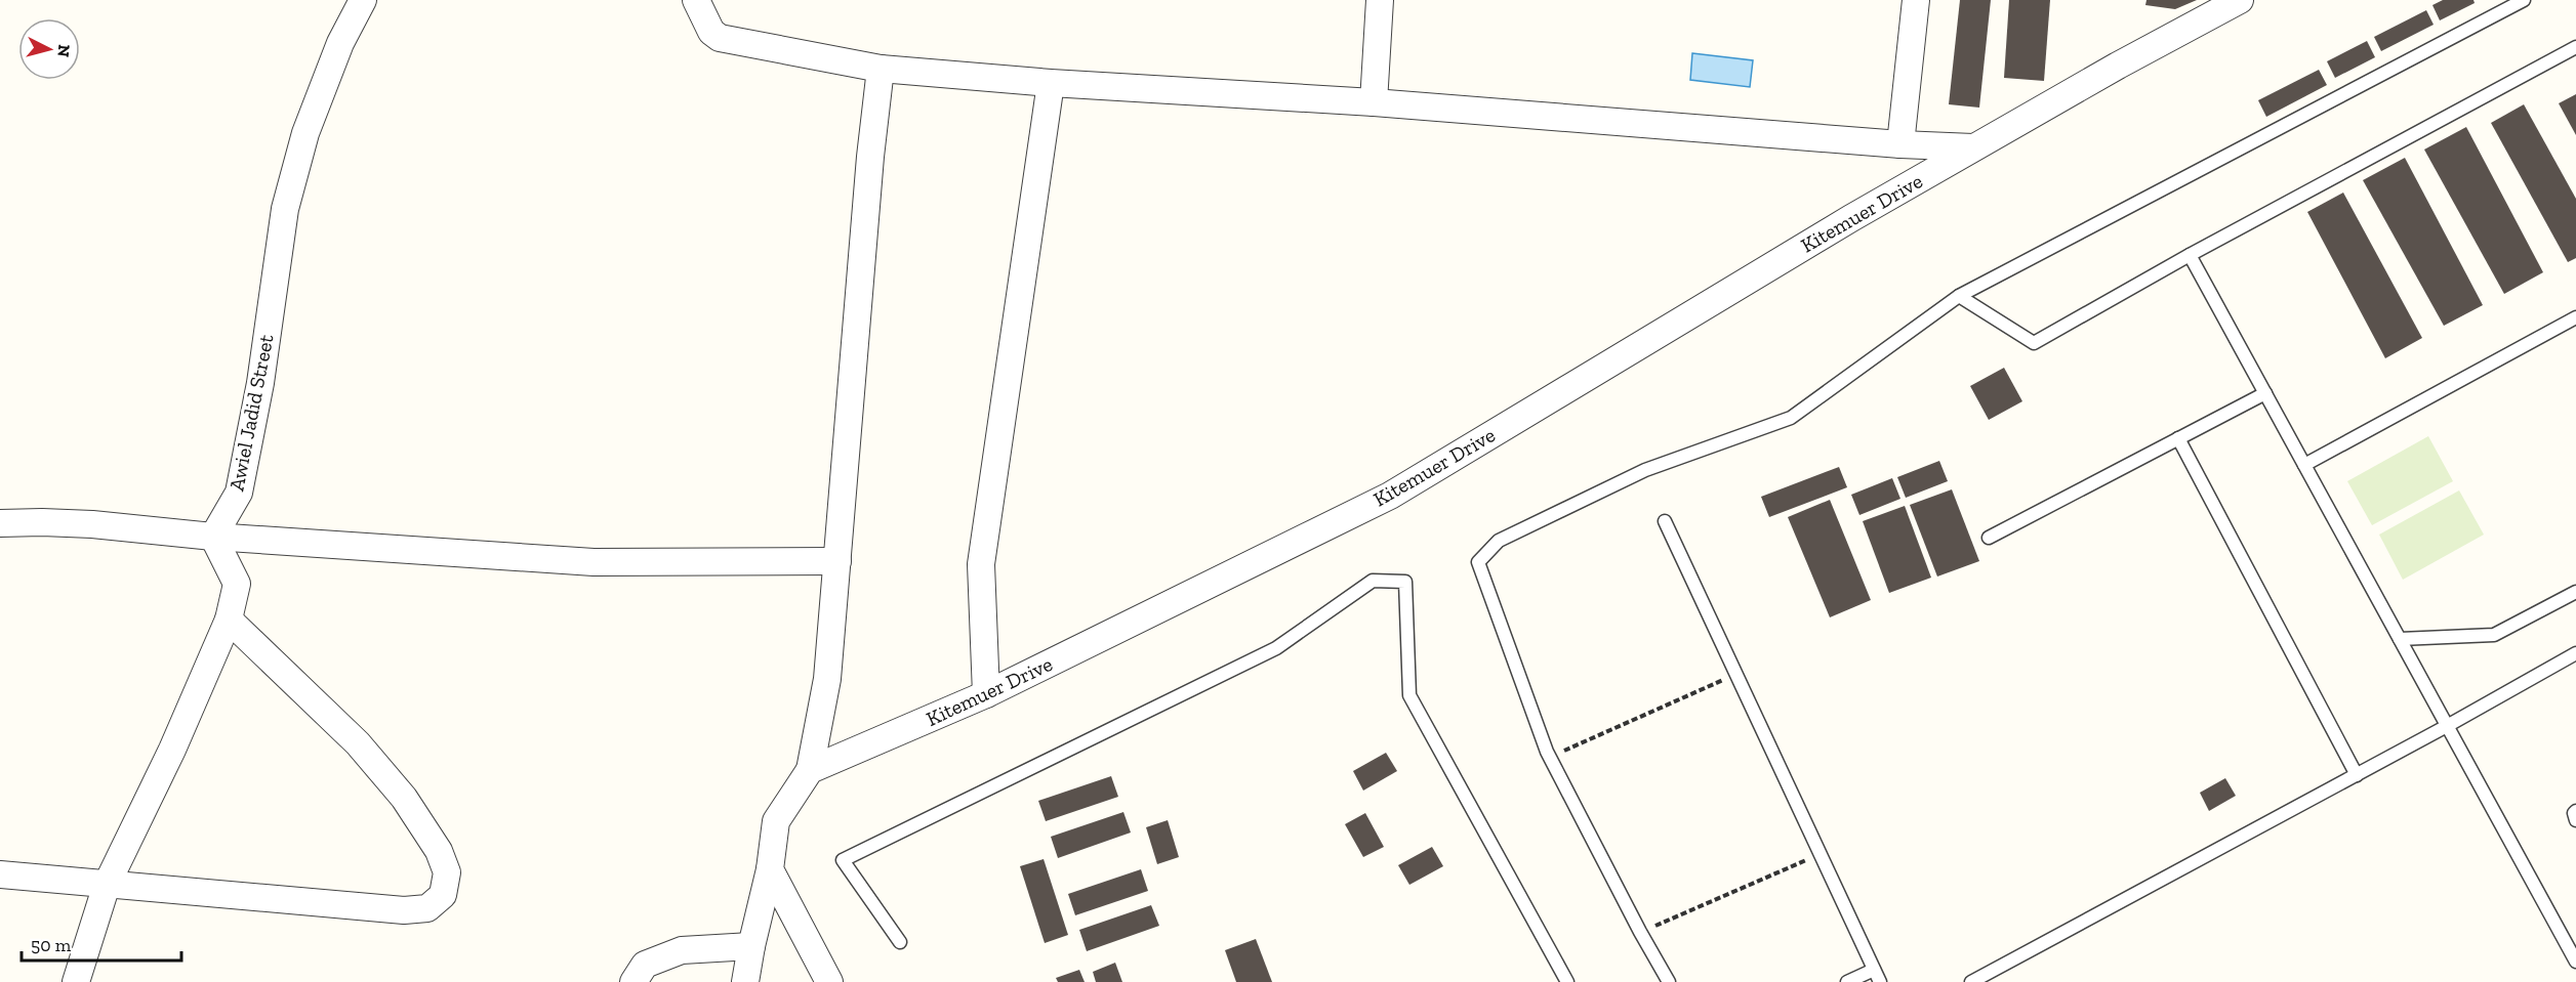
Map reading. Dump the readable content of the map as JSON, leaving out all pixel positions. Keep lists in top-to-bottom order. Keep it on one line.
{"streets":{"street":["Kitemuer Drive","Awiel Jadid Street"]},"scale_bar":"50 m","north":"right"}
